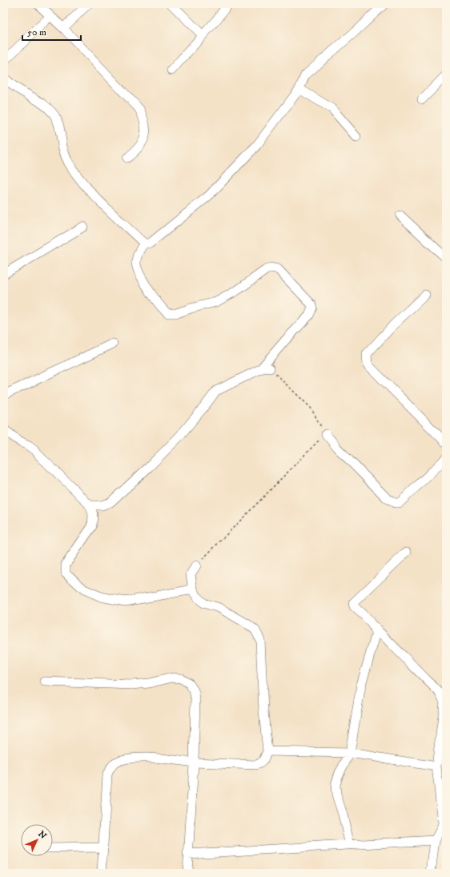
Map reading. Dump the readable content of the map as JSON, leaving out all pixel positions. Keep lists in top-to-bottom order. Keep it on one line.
{"scale_bar":"50 m","north":"top right"}
